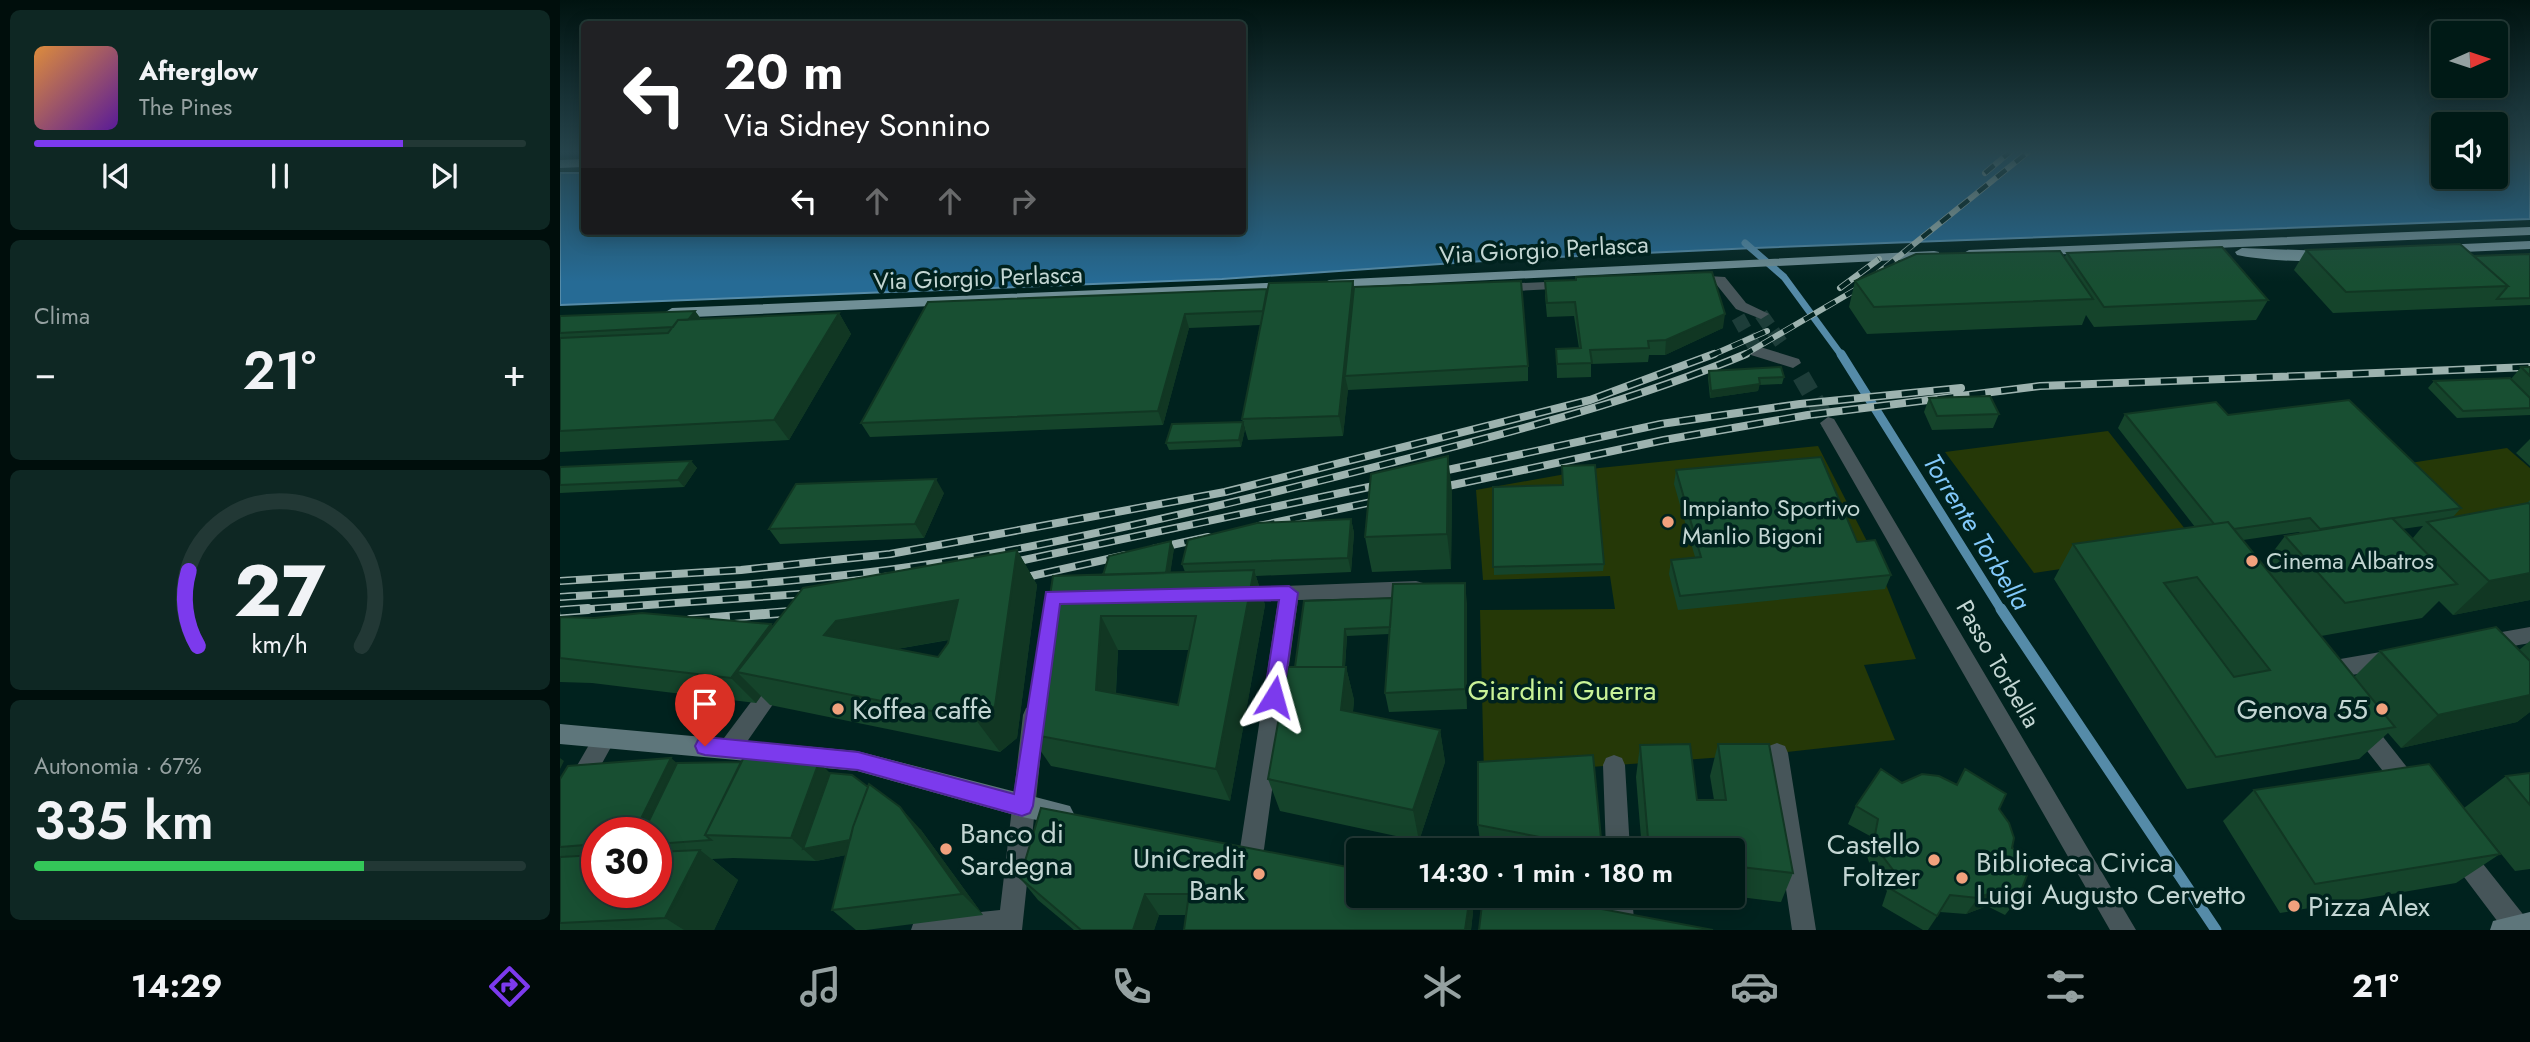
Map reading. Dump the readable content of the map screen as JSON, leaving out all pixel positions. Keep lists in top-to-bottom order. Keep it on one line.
{"streets":{"main road":["Via Giorgio Perlasca"],"street":["Passo Torbella"]},"water":["Torrente Torbella"],"parks":["Giardini Guerra"],"places":["Impianto Sportivo Manlio Bigoni","Cinema Albatros","Koffea caffè","Genova 55","Banco di Sardegna","Castello Foltzer","UniCredit Bank","Biblioteca Civica Luigi Augusto Cervetto","Pizza Alex"],"north":"right","page":{"turn":["20 m","Via Sidney Sonnino"],"song":["Afterglow","The Pines"],"tile":["Clima",["Autonomia · 67%","335 km"]],"heat":["−","21°","+"],"limit":"30","trip":"14:30 · 1 min · 180 m","tabs":["14:29","21°"],"gauge":["27","km/h"]}}
